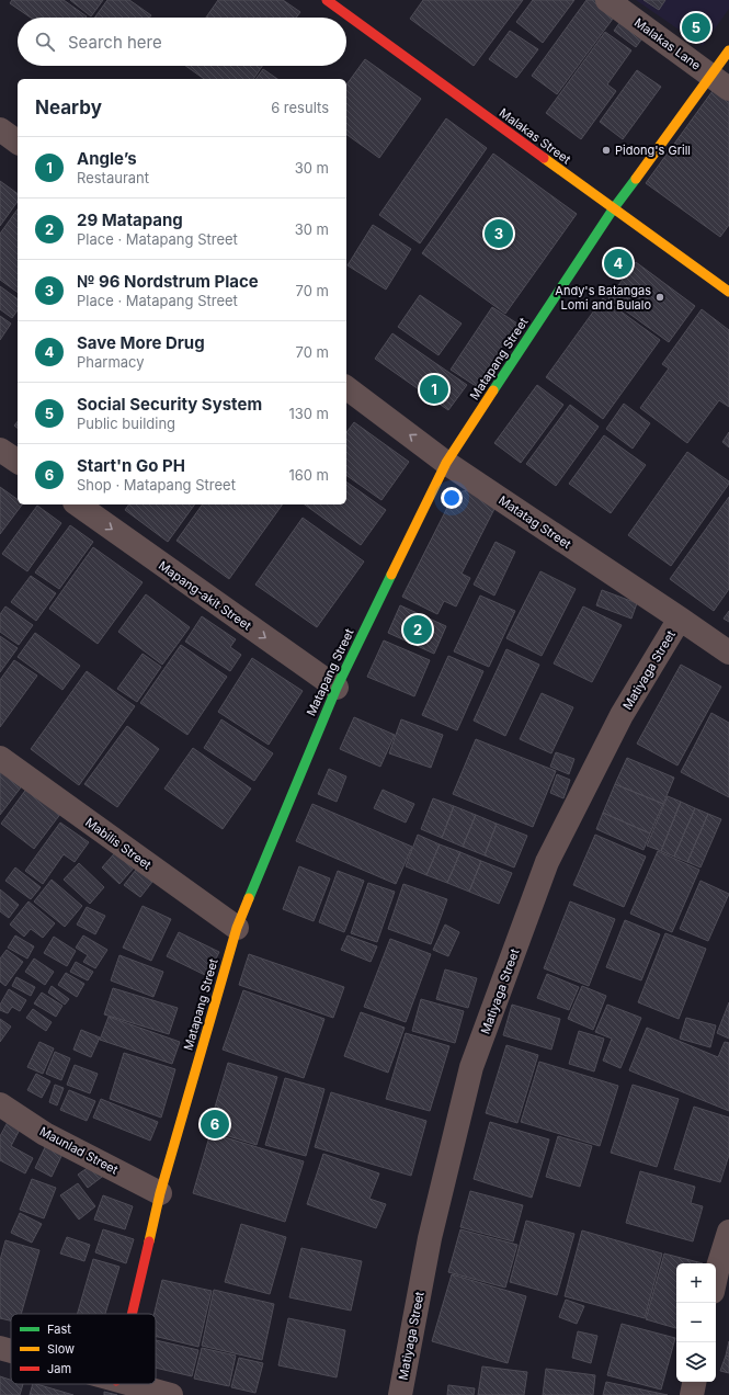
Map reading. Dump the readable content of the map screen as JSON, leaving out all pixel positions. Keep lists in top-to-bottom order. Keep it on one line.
{"streets":{"street":["Malakas Lane","Malakas Street","Matapang Street","Matatag Street","Mapang-akit Street","Matiyaga Street","Mabilis Street","Maunlad Street"]},"crossings":[["Malakas Lane","Matapang Street"],["Malakas Street","Matapang Street"],["Matapang Street","Matatag Street"],["Matapang Street","Mapang-akit Street"],["Matapang Street","Mabilis Street"],["Matapang Street","Maunlad Street"],["Matatag Street","Matiyaga Street"]],"one_way":["Mapang-akit Street"],"places":["Pidong's Grill","Andy's Batangas Lomi and Bulalo"],"legend":["Fast","Slow","Jam"],"page":{"pins":["5","3","4","1","2","6"],"search":"Search here","heading":["Nearby","6 results"],"list":[{"mark":"1","name":"Angle’s","note":"Restaurant","value":"30 m"},{"mark":"2","name":"29 Matapang","note":"Place · Matapang Street","value":"30 m"},{"mark":"3","name":"№ 96 Nordstrum Place","note":"Place · Matapang Street","value":"70 m"},{"mark":"4","name":"Save More Drug","note":"Pharmacy","value":"70 m"},{"mark":"5","name":"Social Security System","note":"Public building","value":"130 m"},{"mark":"6","name":"Start'n Go PH","note":"Shop · Matapang Street","value":"160 m"}],"map_buttons":["+","−"]}}
